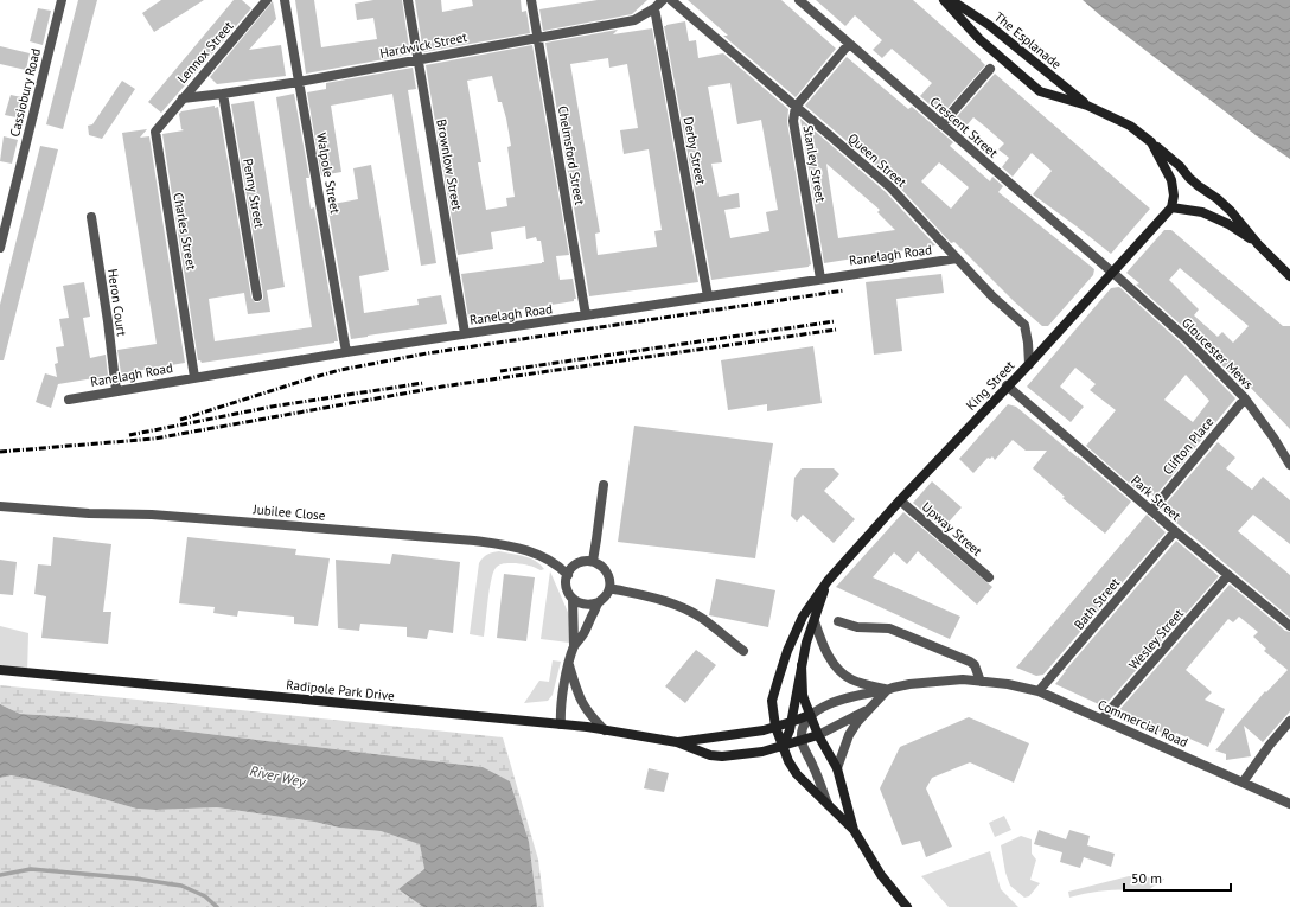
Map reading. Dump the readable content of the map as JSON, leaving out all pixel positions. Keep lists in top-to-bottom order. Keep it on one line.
{"streets":{"main road":["The Esplanade","King Street","Radipole Park Drive","Commercial Road"],"street":["Hardwick Street","Lennox Street","Cassiobury Road","Crescent Street","Derby Street","Chelmsford Street","Queen Street","Stanley Street","Brownlow Street","Walpole Street","Penny Street","Charles Street","Ranelagh Road","Heron Court","Gloucester Mews","Clifton Place","Park Street","Jubilee Close","Upway Street","Bath Street","Wesley Street"]},"crossings":[["Hardwick Street","Lennox Street"],["Hardwick Street","Derby Street"],["Hardwick Street","Chelmsford Street"],["Hardwick Street","Brownlow Street"],["Hardwick Street","Walpole Street"],["Hardwick Street","Penny Street"],["Hardwick Street","Charles Street"],["Lennox Street","Charles Street"],["Crescent Street","Gloucester Mews"],["Crescent Street","King Street"],["Derby Street","Ranelagh Road"],["Chelmsford Street","Ranelagh Road"],["Queen Street","Stanley Street"],["Queen Street","Ranelagh Road"],["Queen Street","King Street"],["Stanley Street","Ranelagh Road"],["Brownlow Street","Ranelagh Road"],["Walpole Street","Ranelagh Road"],["Charles Street","Ranelagh Road"],["Ranelagh Road","Heron Court"],["Gloucester Mews","King Street"],["Gloucester Mews","Clifton Place"],["King Street","Park Street"],["King Street","Upway Street"],["King Street","Commercial Road"],["Clifton Place","Park Street"],["Park Street","Bath Street"],["Park Street","Wesley Street"],["Bath Street","Commercial Road"],["Wesley Street","Commercial Road"],["Radipole Park Drive","Commercial Road"]],"water":["River Wey"],"scale_bar":"50 m"}
